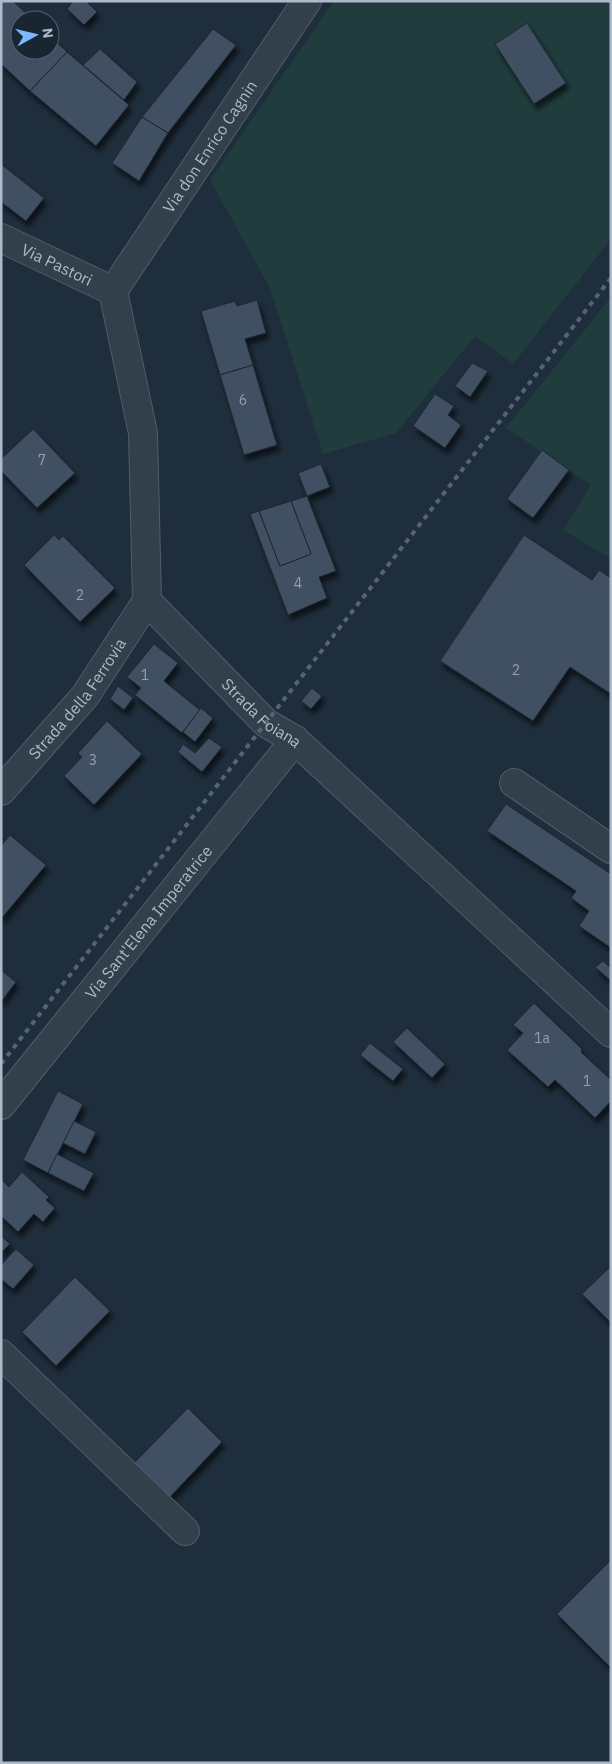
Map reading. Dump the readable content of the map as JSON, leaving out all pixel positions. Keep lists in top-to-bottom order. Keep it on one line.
{"streets":{"street":["Via don Enrico Cagnin","Via Pastori","Strada della Ferrovia","Strada Foiana","Via Sant'Elena Imperatrice"]},"crossings":[["Via don Enrico Cagnin","Via Pastori"],["Strada della Ferrovia","Strada Foiana"],["Strada Foiana","Via Sant'Elena Imperatrice"]],"house_numbers":["6","7","4","2","2","1","3","1a","1"],"north":"right"}
